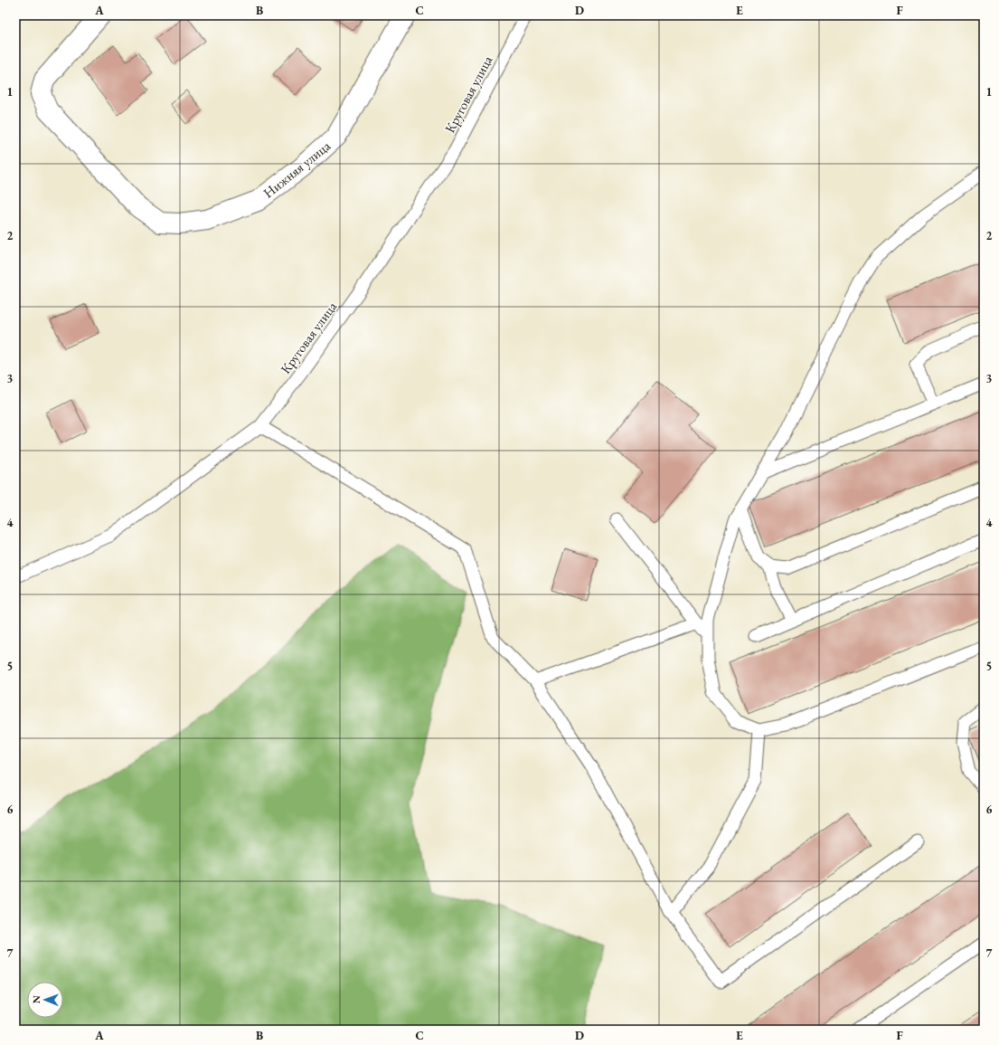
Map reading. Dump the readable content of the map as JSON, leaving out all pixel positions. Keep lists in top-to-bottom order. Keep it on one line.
{"streets":{"street":["Нижняя улица"],"lane":["Круговая улица"]},"north":"left","grid":{"columns":["A","B","C","D","E","F"],"rows":["1","2","3","4","5","6","7"]}}
